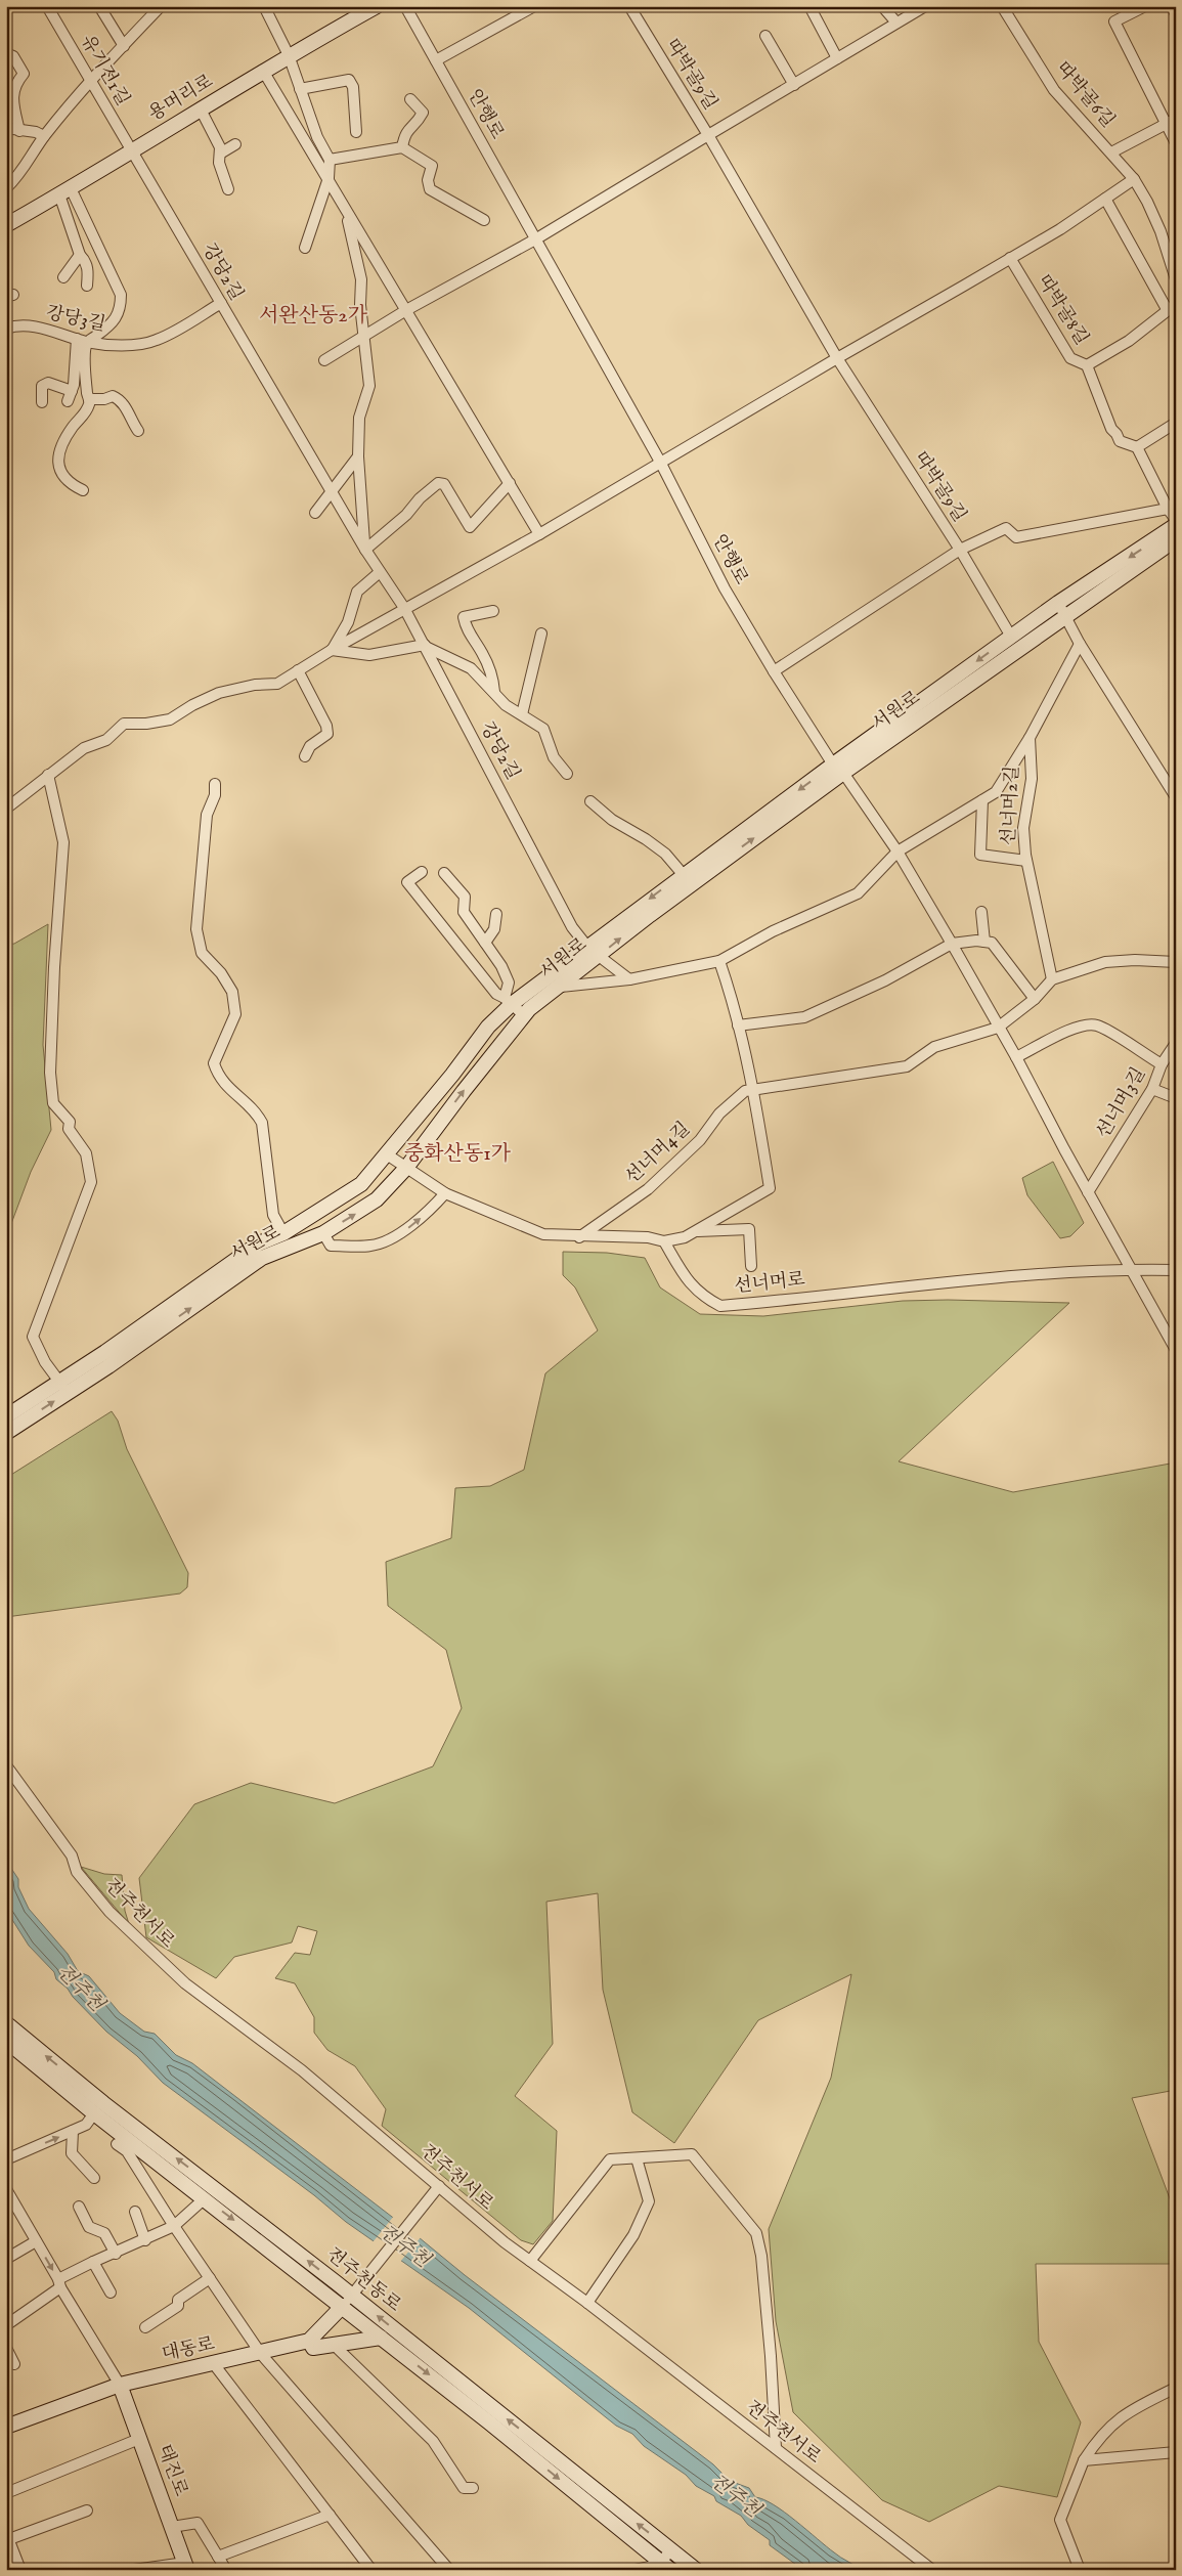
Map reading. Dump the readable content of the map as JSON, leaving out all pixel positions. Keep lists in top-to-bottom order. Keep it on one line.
{"streets":{"street":["유기전1길","따박골9길","따박골6길","용머리로","안행로","강당2길","따박골8길","강당3길","서원로","선너머2길","선너머3길","선너머4길","선너머로","전주천서로","전주천동로","대동로","태진로"]},"crossings":[["유기전1길","용머리로"],["유기전1길","강당2길"],["따박골9길","서원로"],["용머리로","강당2길"],["안행로","서원로"],["강당2길","강당3길"],["강당2길","서원로"],["대동로","태진로"]],"districts":["서완산동2가","중화산동1가"],"water":["전주천"]}
